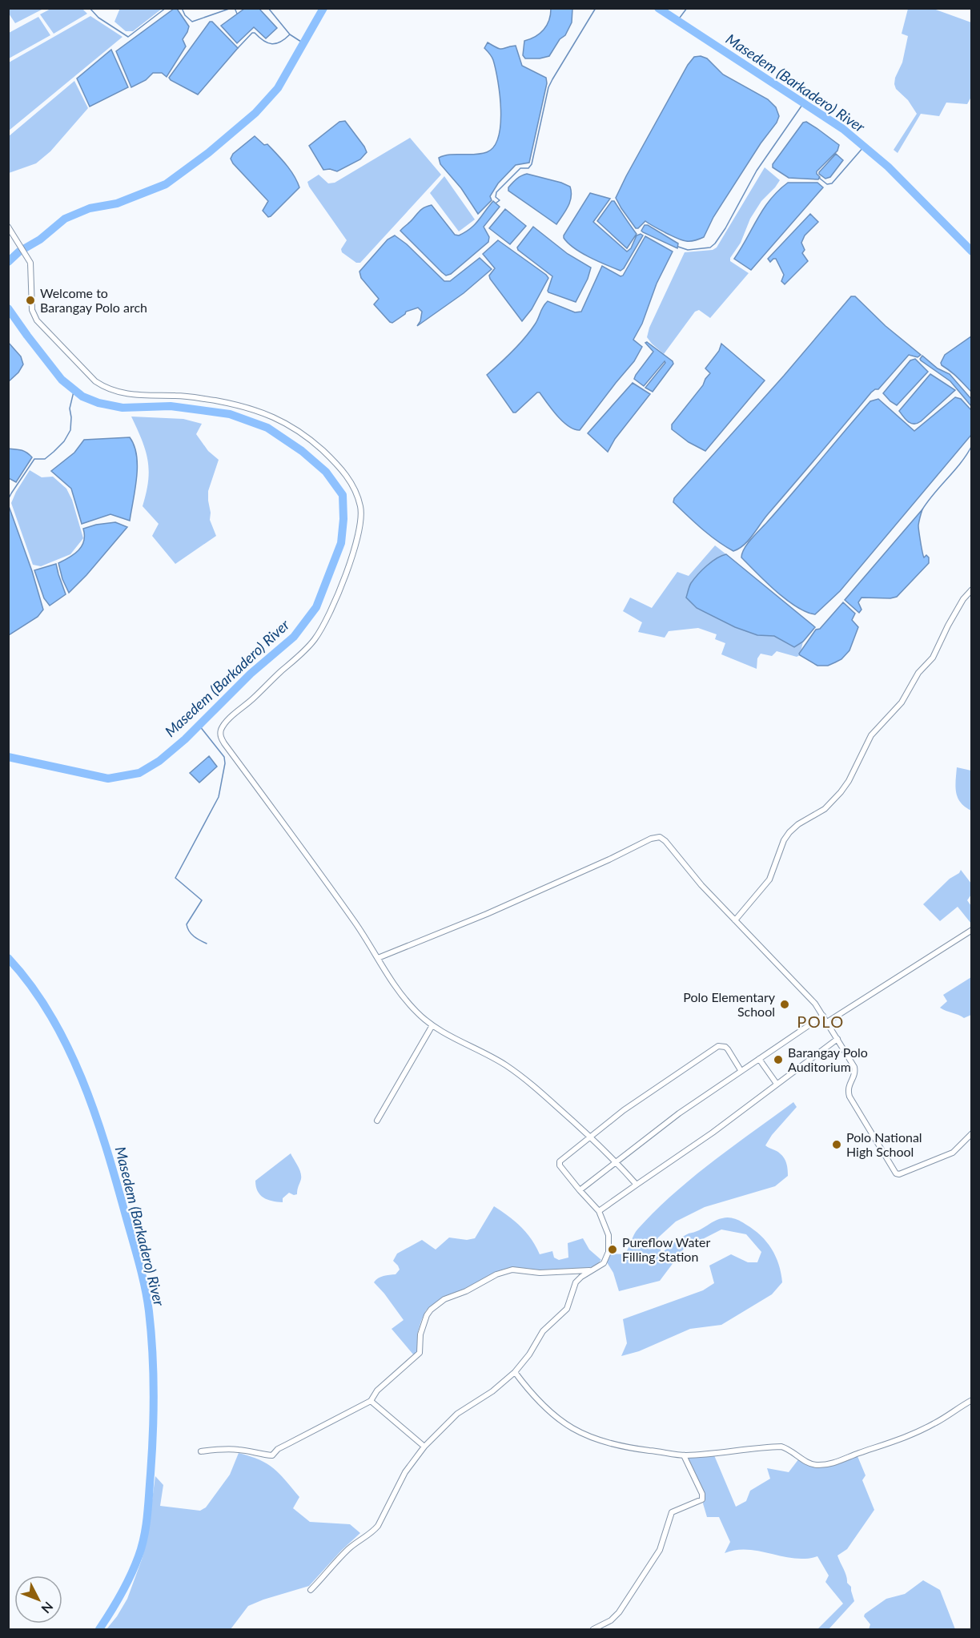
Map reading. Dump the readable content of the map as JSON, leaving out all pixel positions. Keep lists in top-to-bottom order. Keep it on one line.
{"districts":["POLO"],"water":["Masedem (Barkadero) River"],"places":["Welcome to Barangay Polo arch","Polo Elementary School","Barangay Polo Auditorium","Polo National High School","Pureflow Water Filling Station"],"north":"bottom right"}
